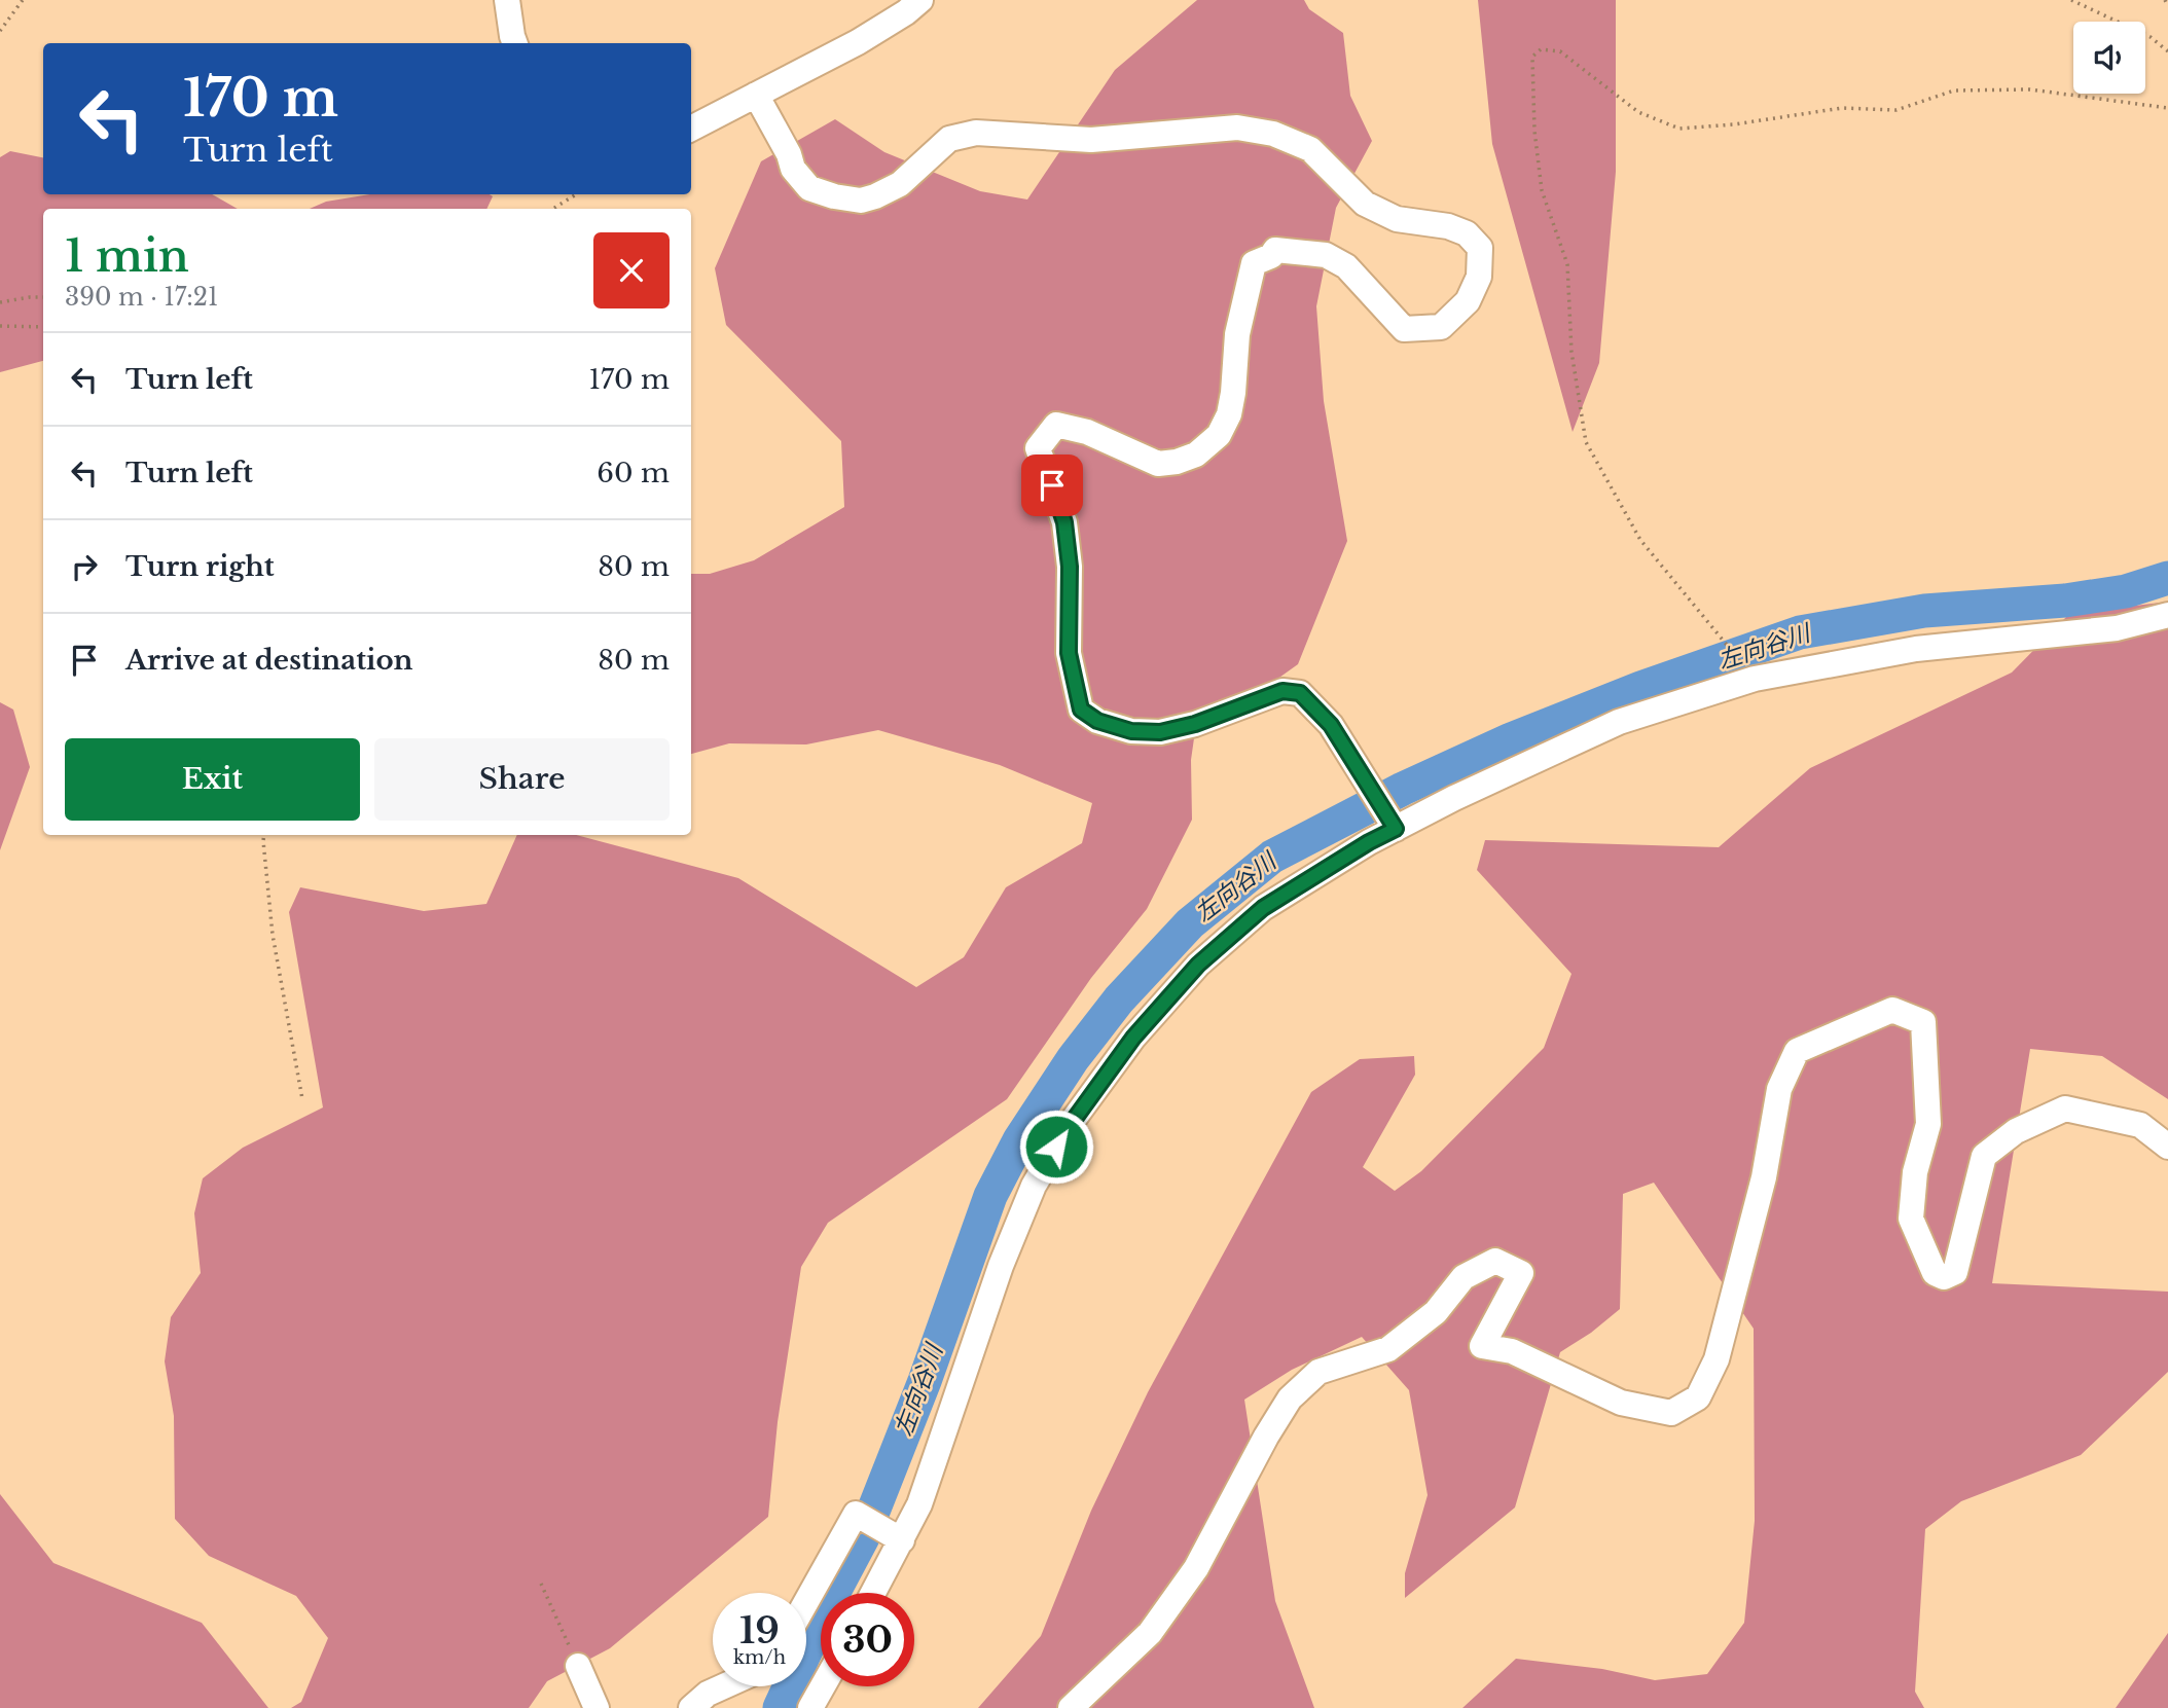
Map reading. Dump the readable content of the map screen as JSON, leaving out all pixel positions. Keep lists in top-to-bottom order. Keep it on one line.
{"water":["左向谷川"],"page":{"turn":["170 m","Turn left"],"heading":["1 min","390 m · 17:21"],"list":[{"name":"Turn left","value":"170 m"},{"name":"Turn left","value":"60 m"},{"name":"Turn right","value":"80 m"},{"name":"Arrive at destination","value":"80 m"}],"buttons":["Exit","Share"],"speed":"19 km/h","limit":"30"}}
